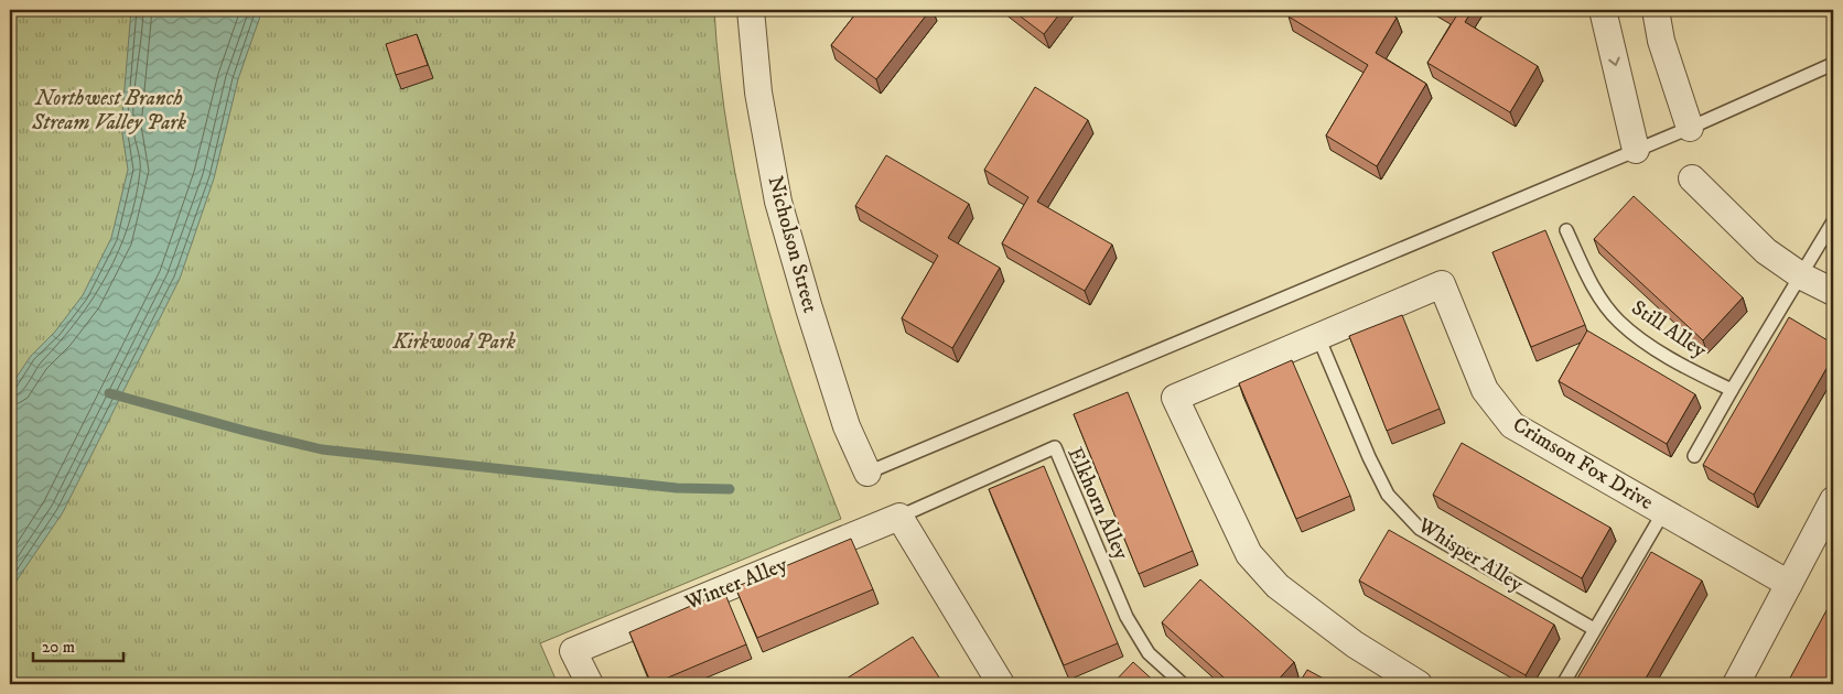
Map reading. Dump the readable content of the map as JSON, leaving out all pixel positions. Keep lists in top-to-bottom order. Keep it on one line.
{"streets":{"street":["Nicholson Street","Crimson Fox Drive","Winter Alley"],"lane":["Still Alley","Elkhorn Alley","Whisper Alley"]},"crossings":[["Crimson Fox Drive","Whisper Alley"],["Elkhorn Alley","Winter Alley"]],"parks":["Northwest Branch Stream Valley Park","Kirkwood Park"],"scale_bar":"20 m"}
